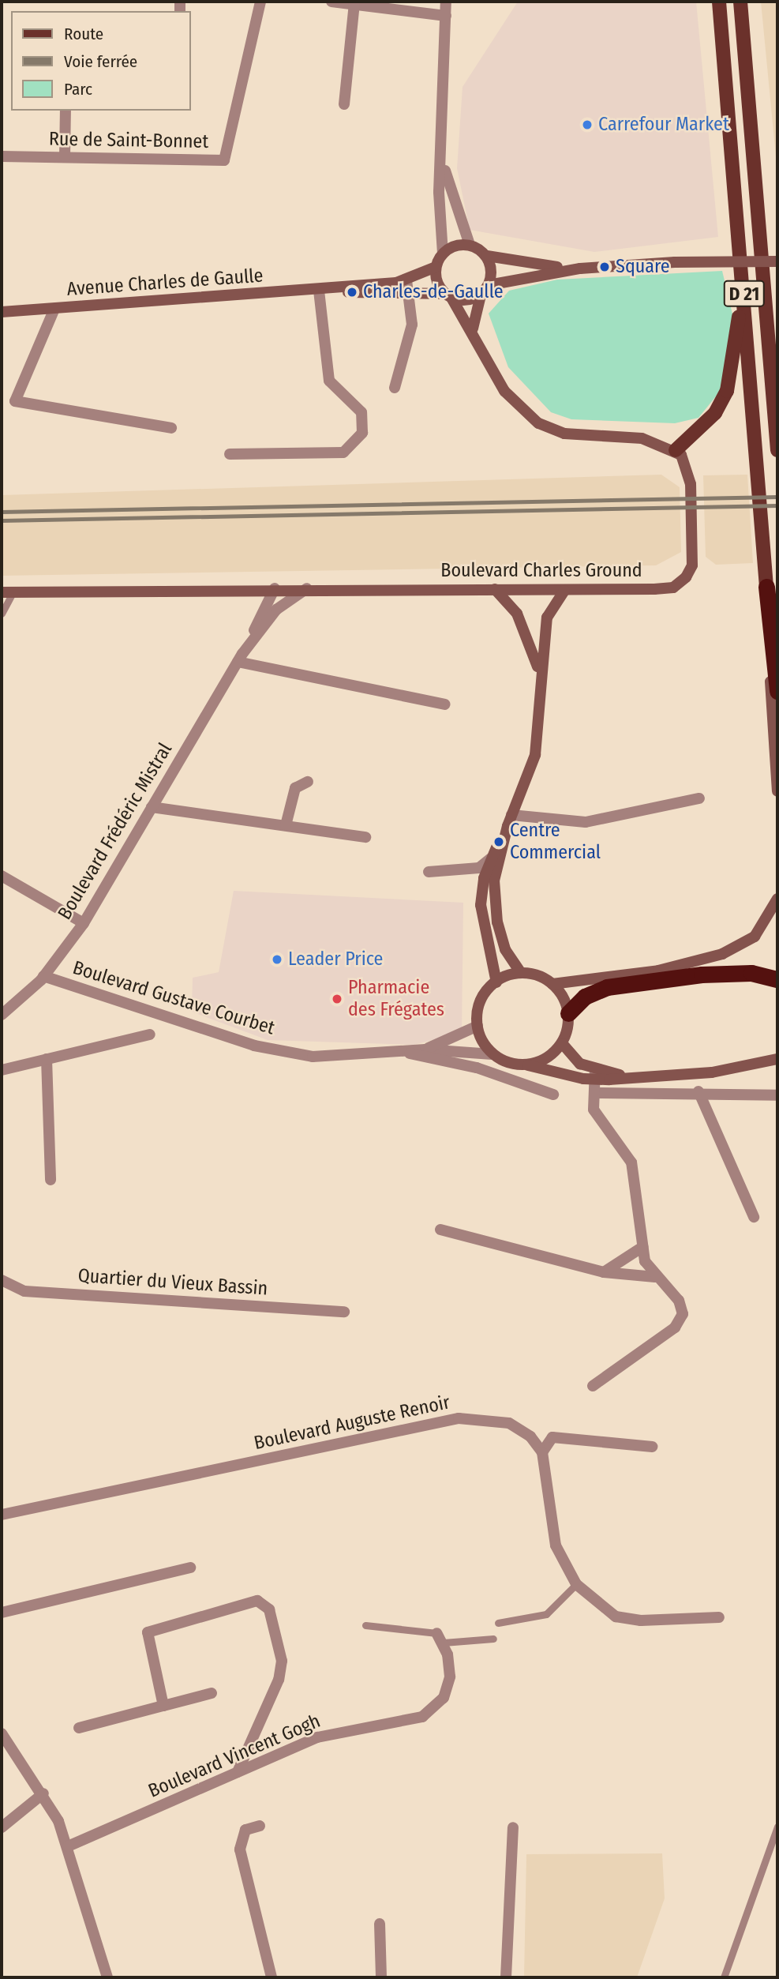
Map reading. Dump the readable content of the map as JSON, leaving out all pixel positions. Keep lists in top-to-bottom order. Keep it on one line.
{"streets":{"highway":["D 21"],"street":["Rue de Saint-Bonnet","Avenue Charles de Gaulle","Boulevard Charles Ground","Boulevard Frédéric Mistral","Boulevard Gustave Courbet","Quartier du Vieux Bassin","Boulevard Auguste Renoir","Boulevard Vincent Gogh"]},"crossings":[["Boulevard Charles Ground","Boulevard Frédéric Mistral"],["Boulevard Frédéric Mistral","Boulevard Gustave Courbet"]],"places":["Carrefour Market","Square","Charles-de-Gaulle","Centre Commercial","Leader Price","Pharmacie des Frégates"],"legend":["Route","Voie ferrée","Parc"]}
